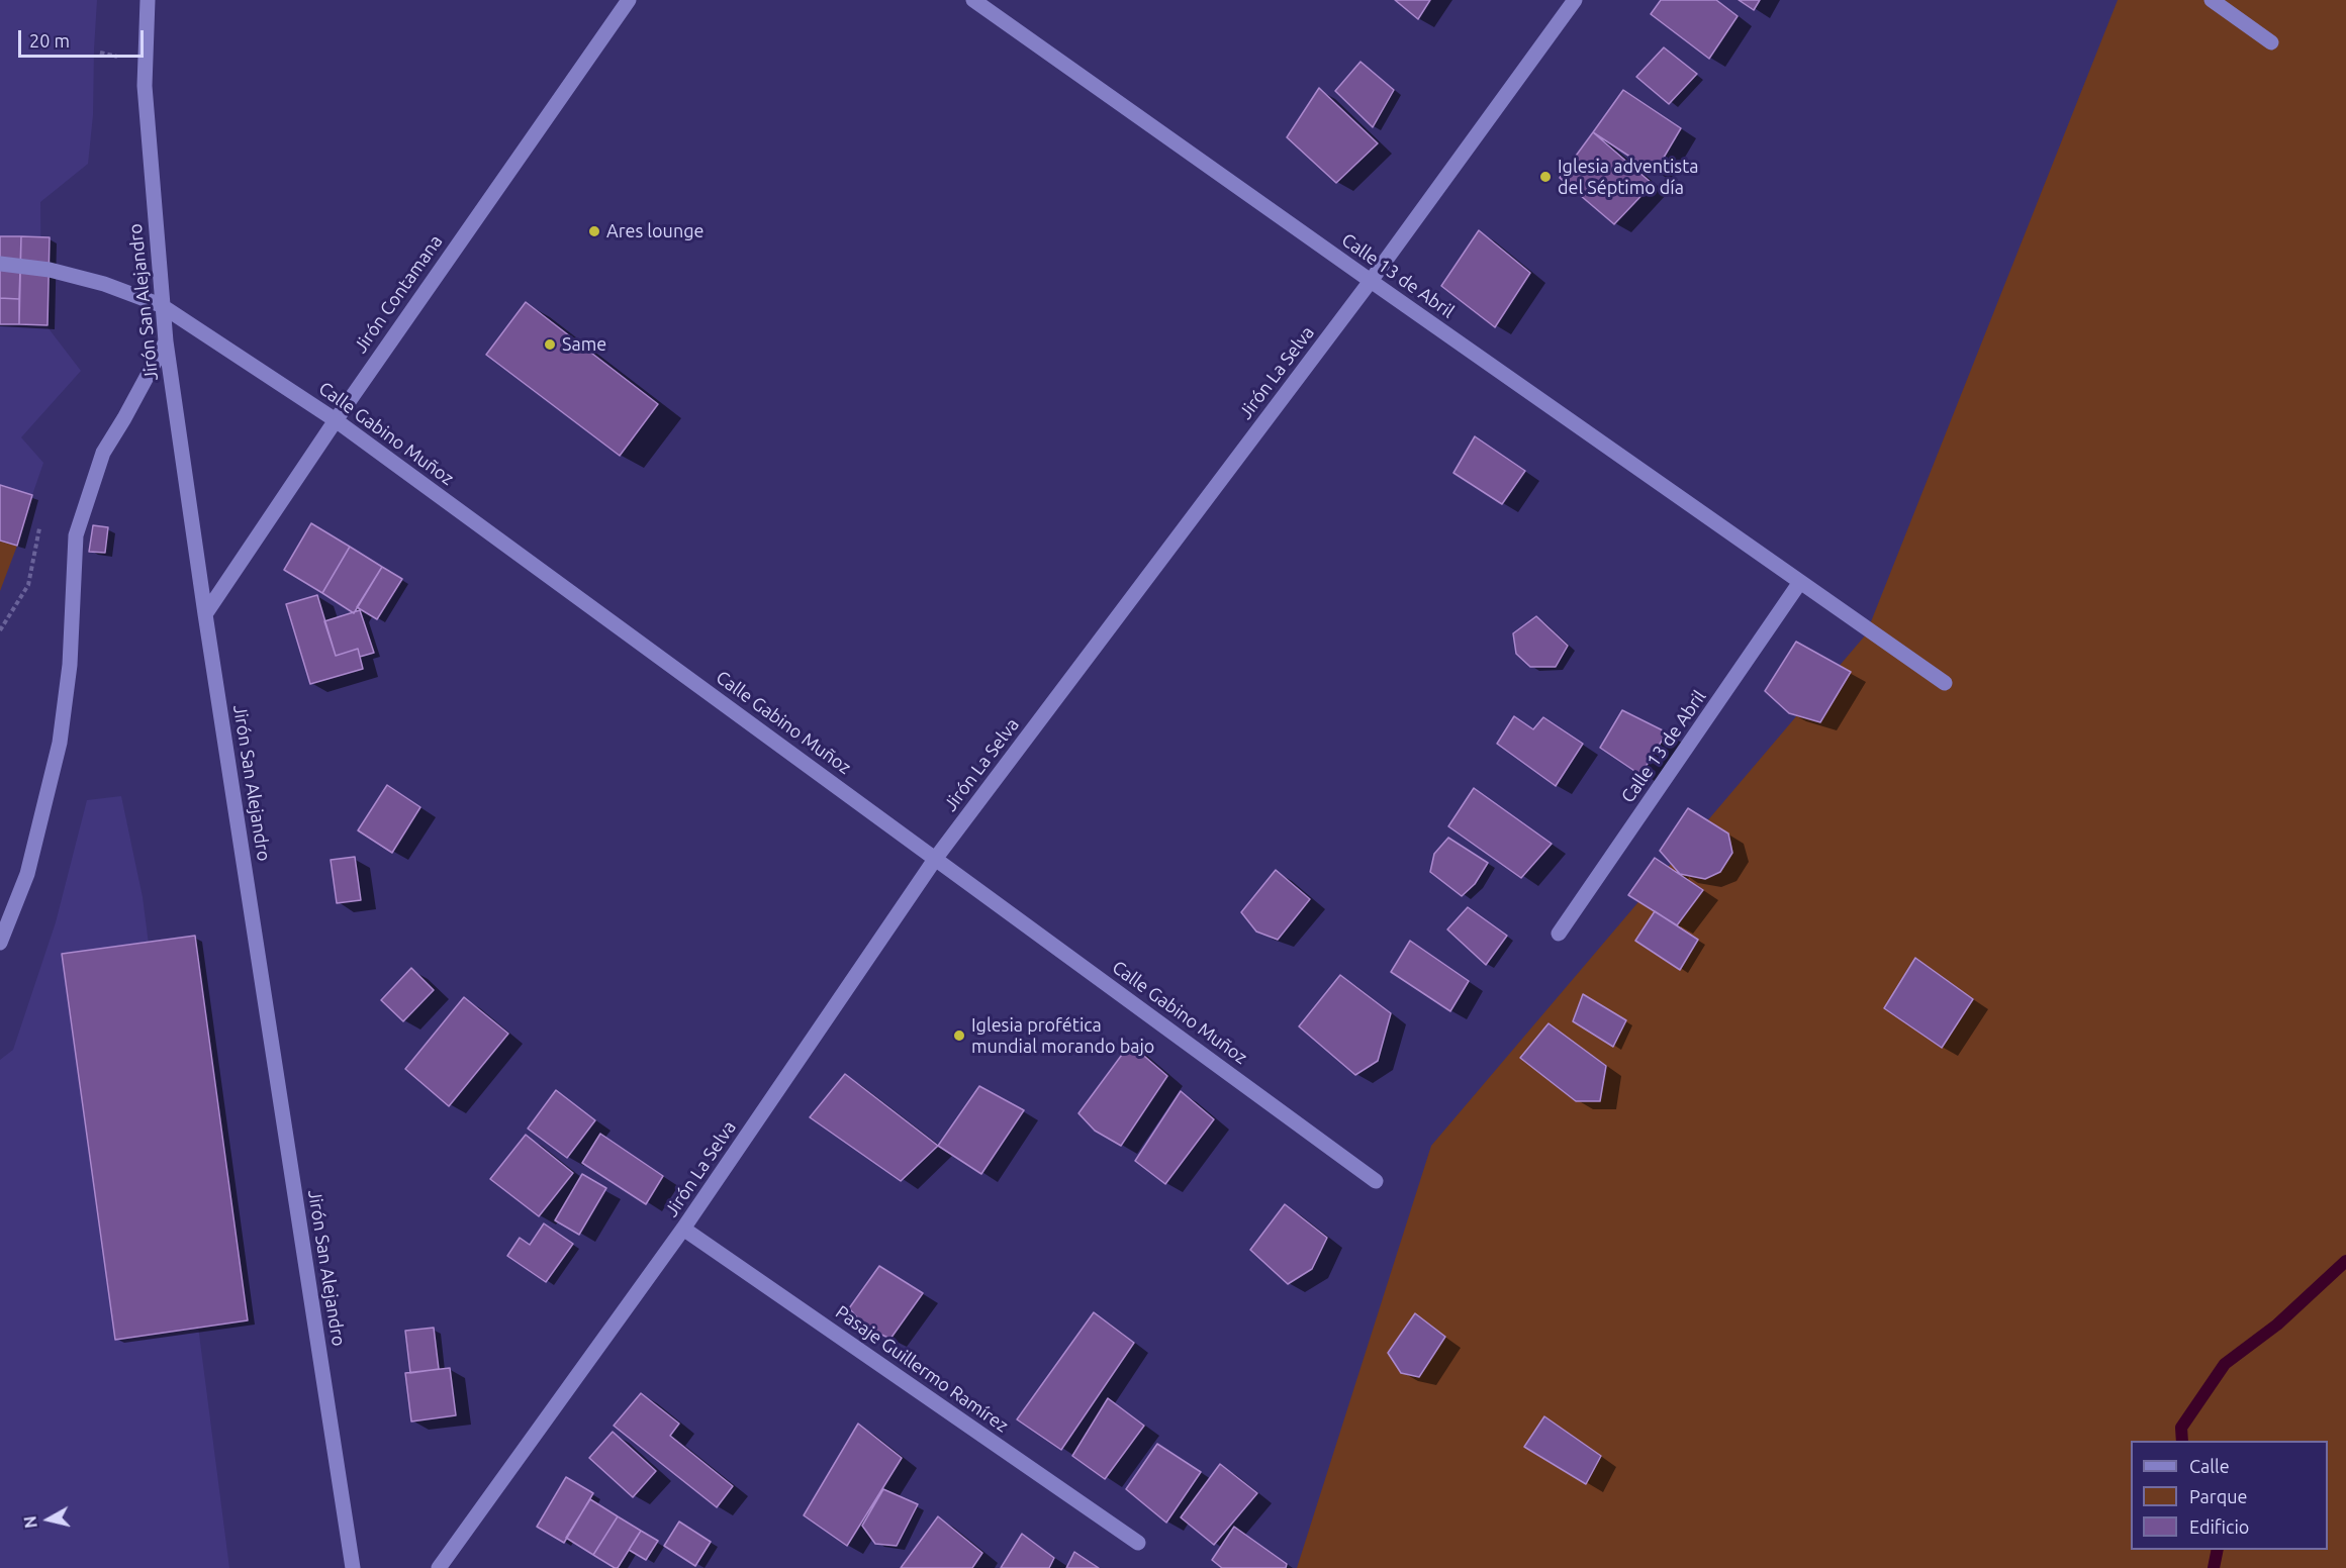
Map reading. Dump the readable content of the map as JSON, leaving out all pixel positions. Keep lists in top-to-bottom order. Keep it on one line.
{"streets":{"street":["Calle 13 de Abril","Jirón Contamana","Jirón San Alejandro","Jirón La Selva","Calle Gabino Muñoz","Pasaje Guillermo Ramírez"]},"crossings":[["Calle 13 de Abril","Jirón La Selva"],["Jirón Contamana","Jirón San Alejandro"],["Jirón Contamana","Calle Gabino Muñoz"],["Jirón San Alejandro","Calle Gabino Muñoz"],["Jirón La Selva","Calle Gabino Muñoz"],["Jirón La Selva","Pasaje Guillermo Ramírez"]],"places":["Iglesia adventista del Séptimo día","Ares lounge","Same","Iglesia profética mundial morando bajo"],"legend":["Calle","Parque","Edificio"],"scale_bar":"20 m","north":"left"}
